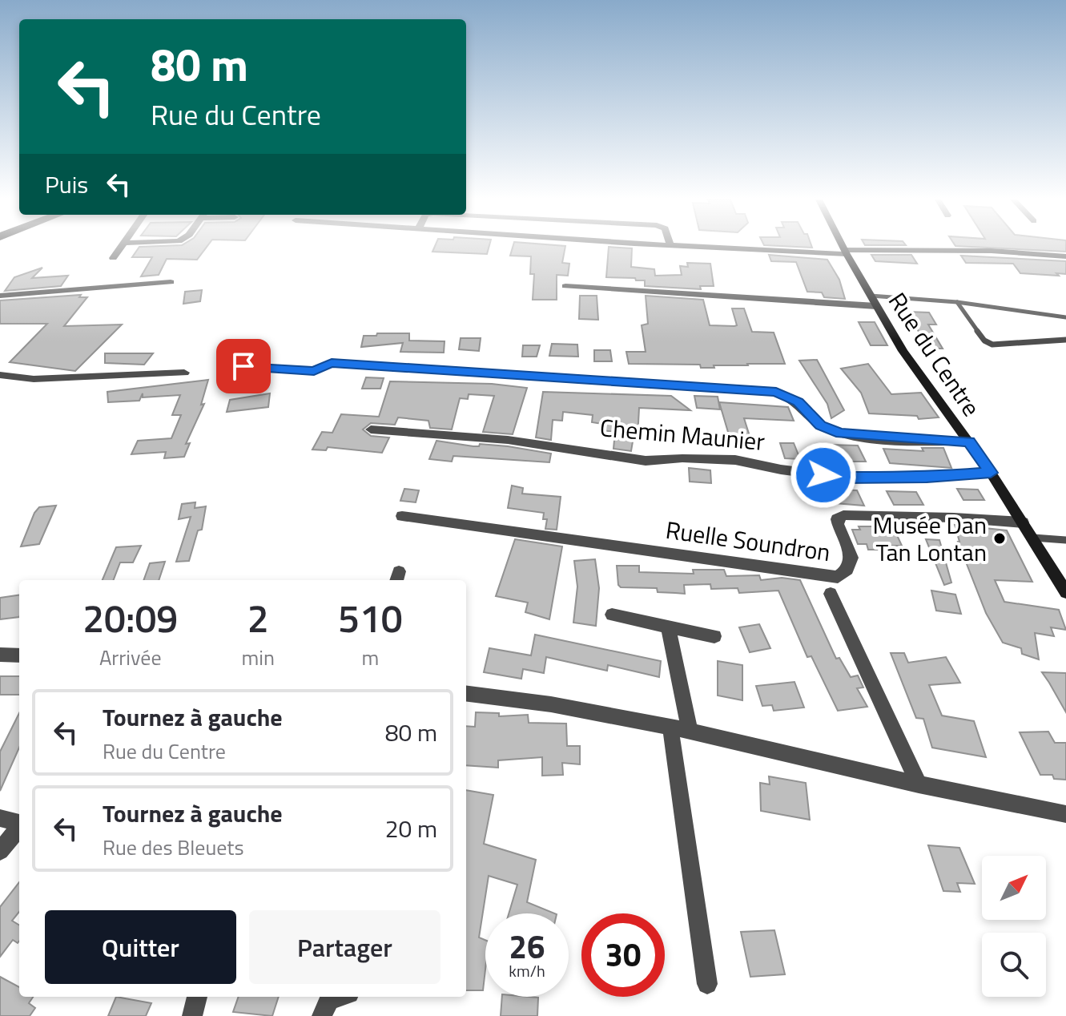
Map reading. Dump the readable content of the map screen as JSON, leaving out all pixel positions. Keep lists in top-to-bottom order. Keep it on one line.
{"streets":{"street":["Rue du Centre","Chemin Maunier","Ruelle Soundron"]},"crossings":[["Rue du Centre","Chemin Maunier"],["Rue du Centre","Ruelle Soundron"]],"places":["Musée Dan Tan Lontan"],"north":"top right","page":{"turn":["80 m","Rue du Centre"],"then":"Puis","eta":["20:09","Arrivée","2","min","510","m"],"list":[{"name":"Tournez à gauche","note":"Rue du Centre","value":"80 m"},{"name":"Tournez à gauche","note":"Rue des Bleuets","value":"20 m"}],"buttons":["Quitter","Partager"],"speed":"26 km/h","limit":"30"}}
